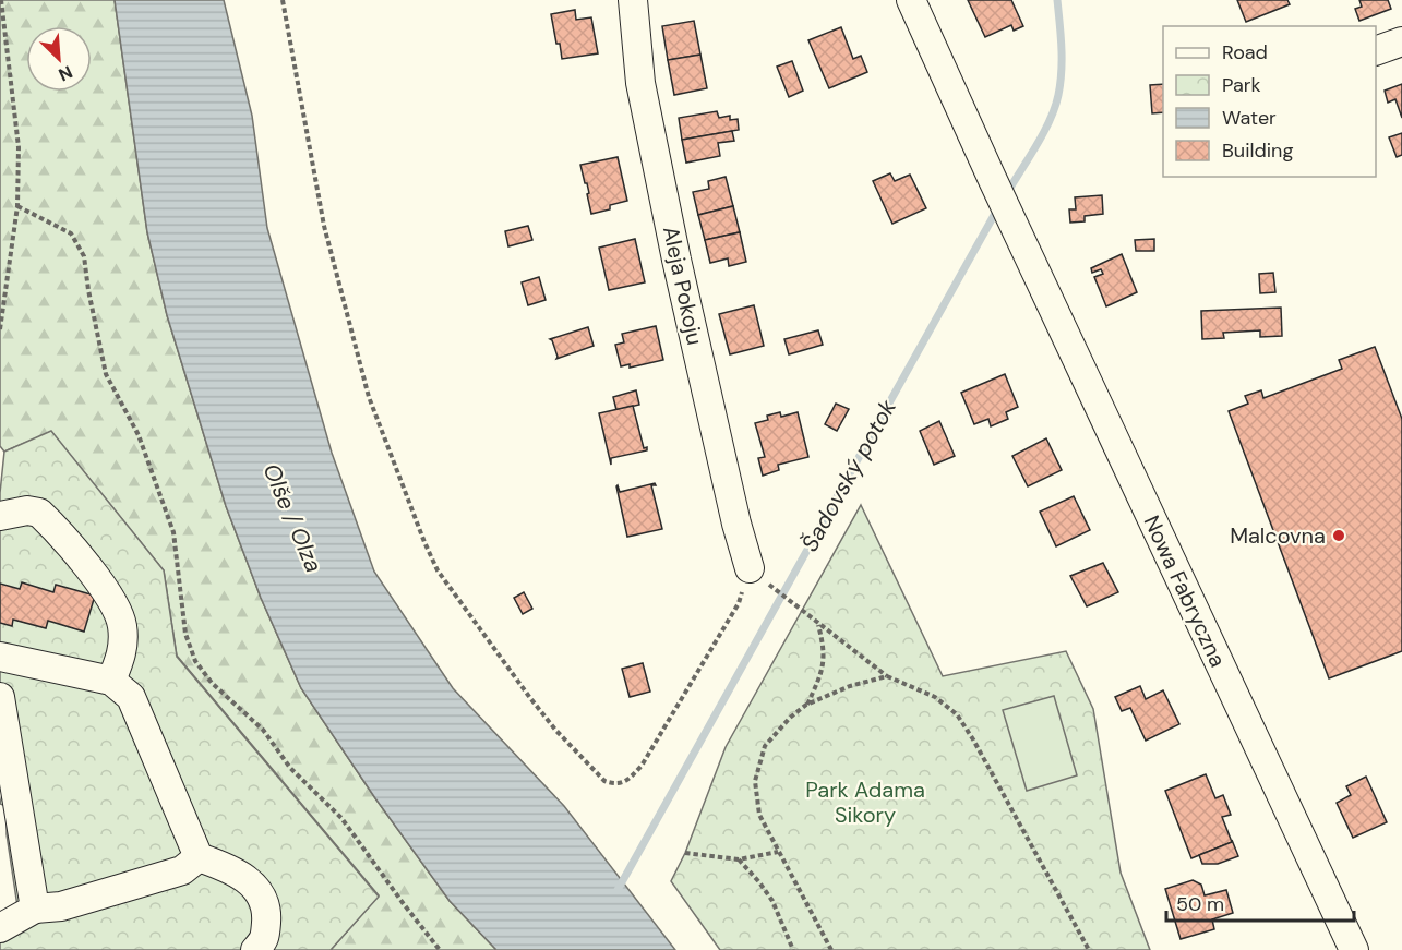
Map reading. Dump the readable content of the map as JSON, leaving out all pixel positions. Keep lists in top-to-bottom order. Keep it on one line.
{"streets":{"street":["Aleja Pokoju","Nowa Fabryczna"]},"water":["Šadovský potok","Olše / Olza"],"parks":["Park Adama Sikory"],"places":["Malcovna"],"legend":["Road","Park","Water","Building"],"scale_bar":"50 m","north":"bottom right"}
